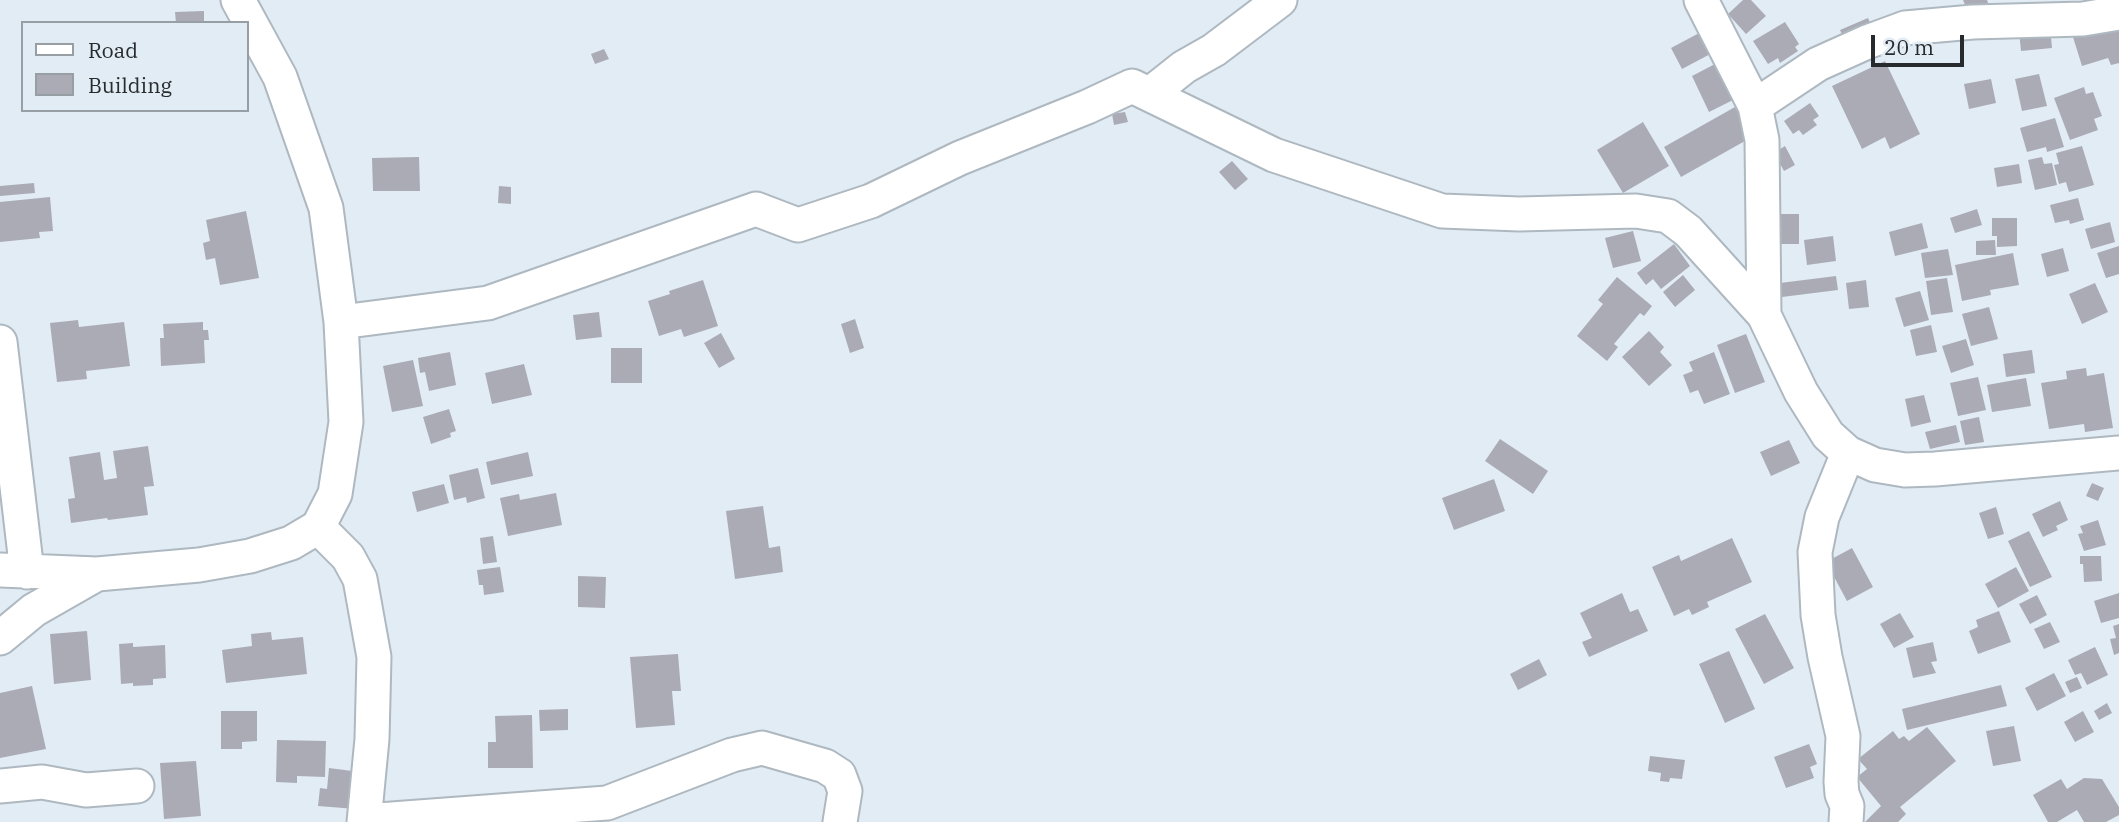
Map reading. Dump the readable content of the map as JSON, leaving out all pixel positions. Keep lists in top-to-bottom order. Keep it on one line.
{"legend":["Road","Building"],"scale_bar":"20 m"}
